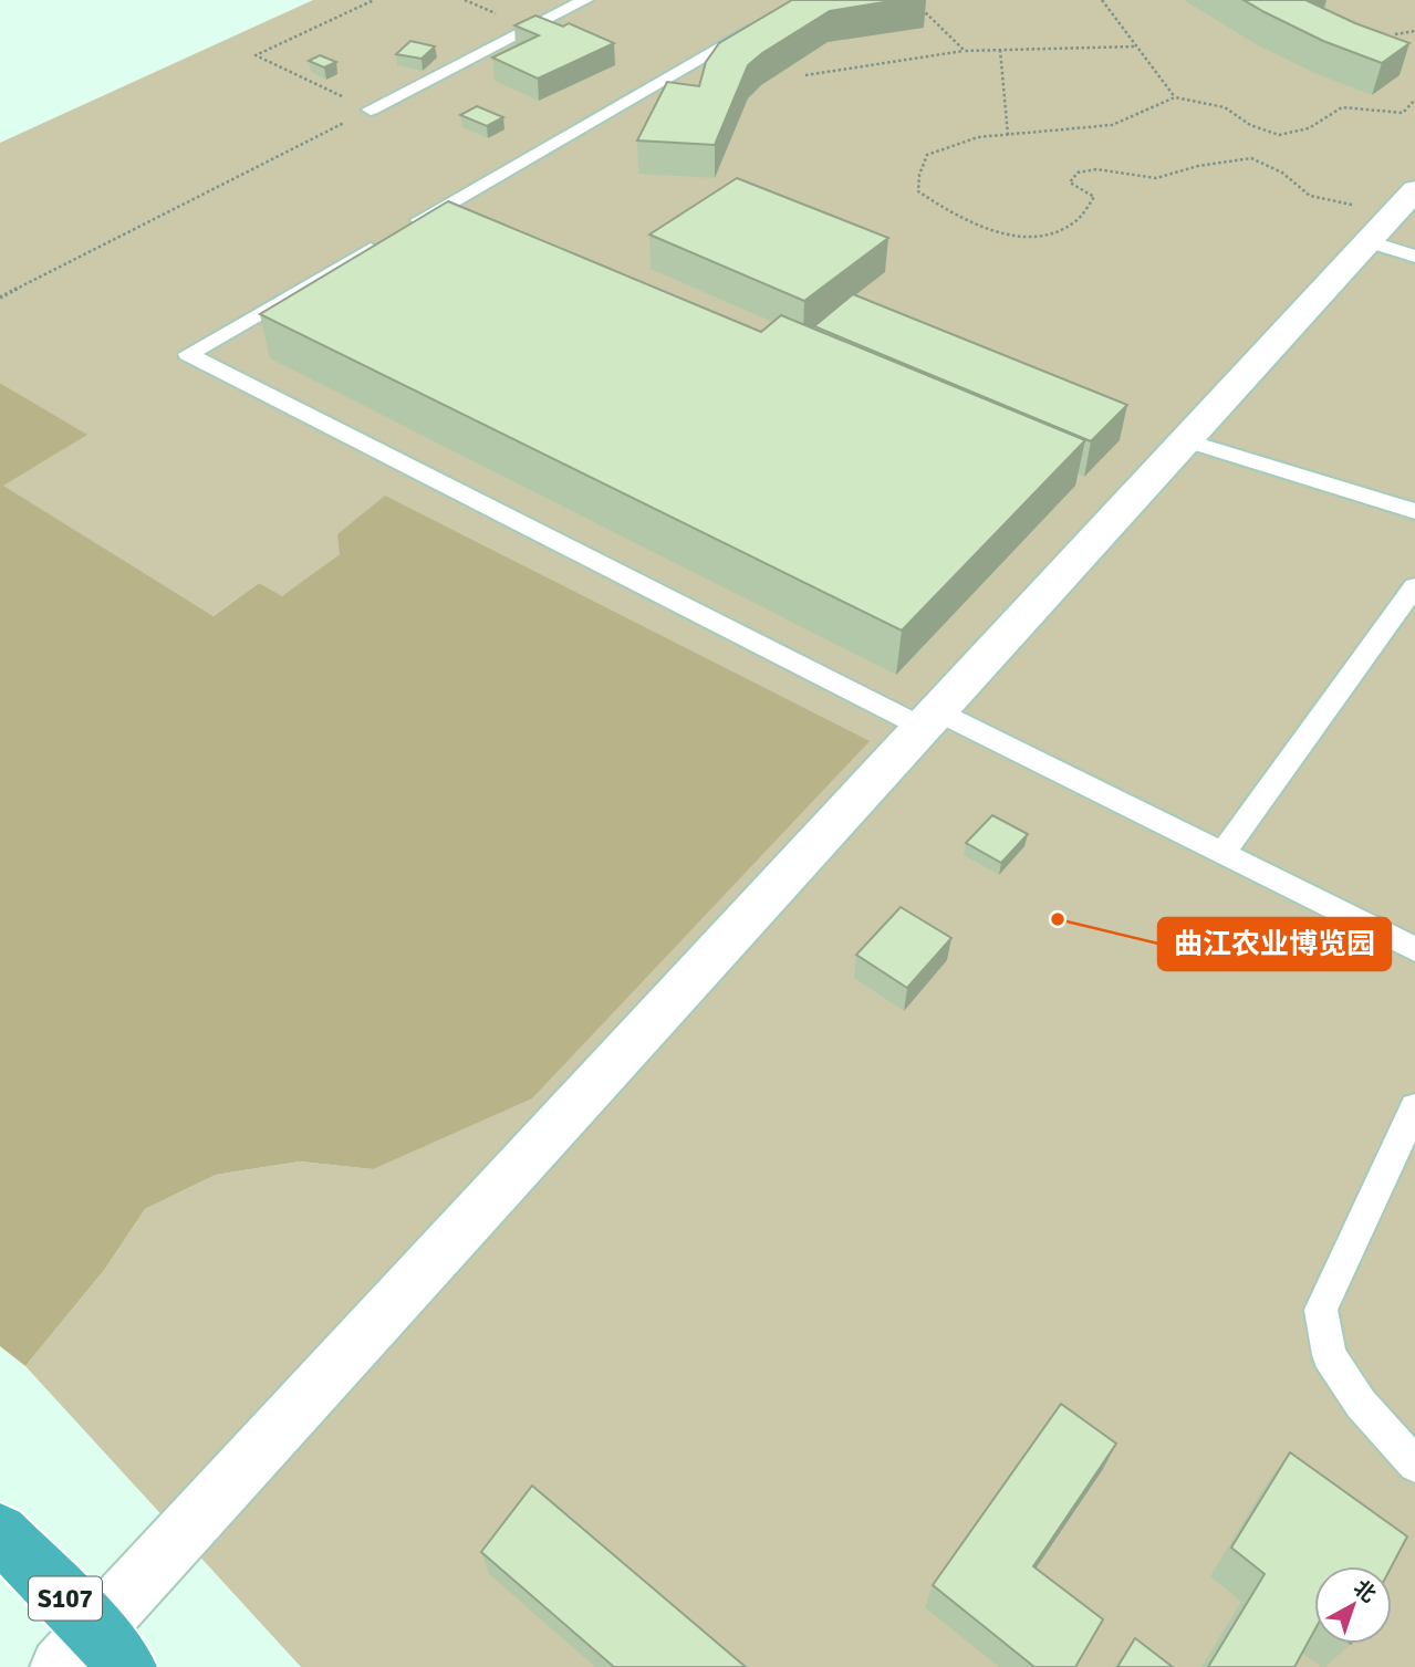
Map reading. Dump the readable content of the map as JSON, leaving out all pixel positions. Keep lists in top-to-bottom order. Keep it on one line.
{"streets":{"highway":["S107"]},"places":["曲江农业博览园"],"north":"top right"}
